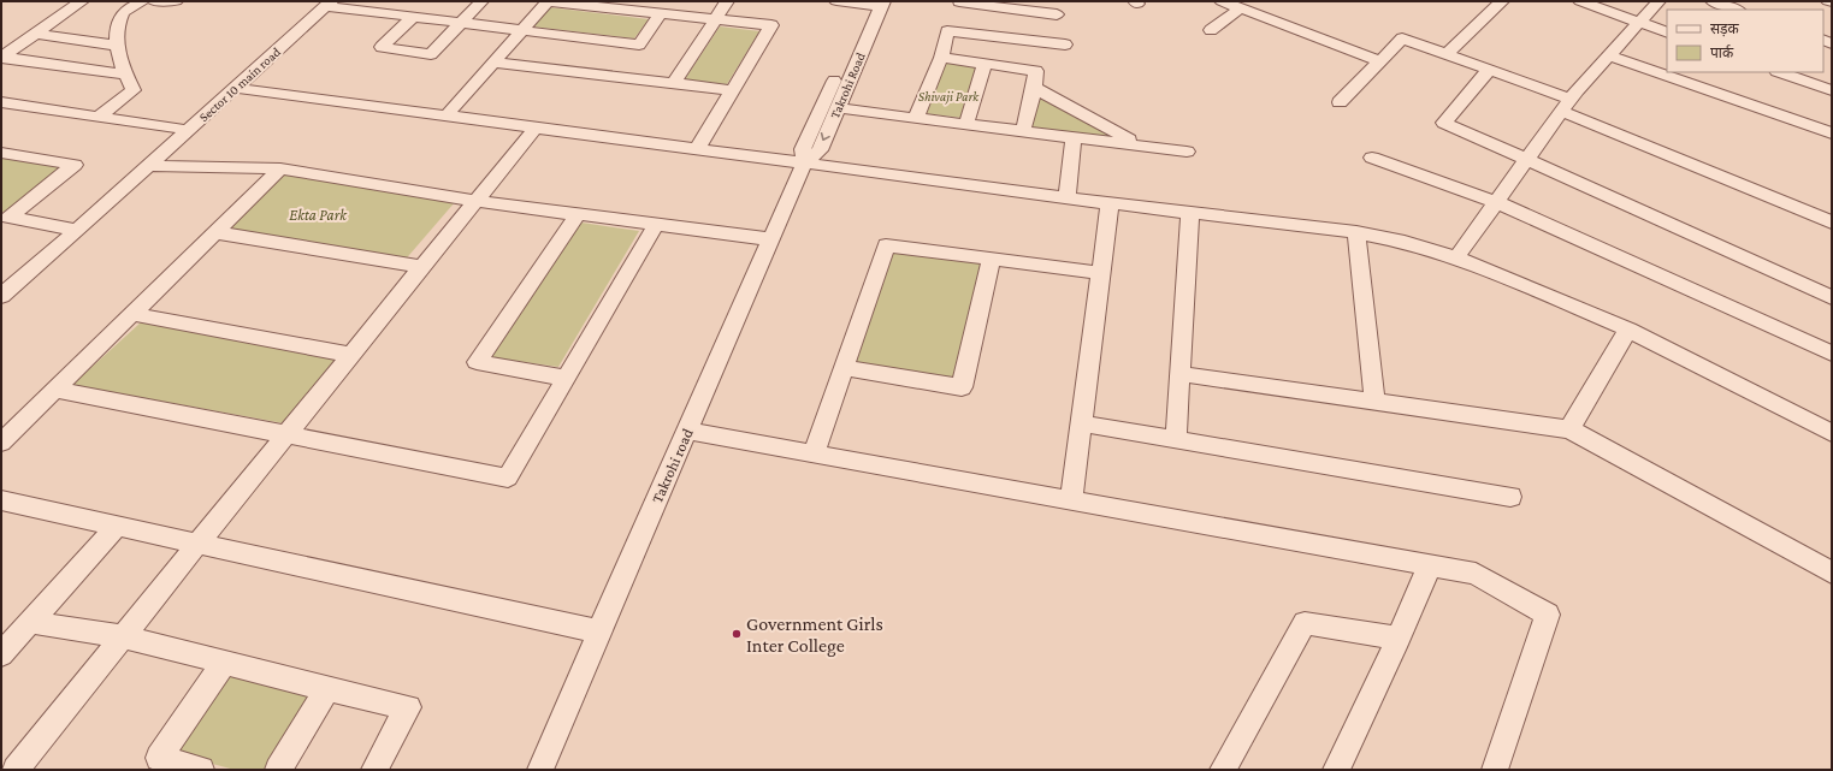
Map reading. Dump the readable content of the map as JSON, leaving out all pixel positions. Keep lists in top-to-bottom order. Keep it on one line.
{"streets":{"street":["Sector 10 main road","Takrohi Road","Takrohi road"]},"crossings":[["Takrohi Road","Takrohi road"]],"parks":["Shivaji Park","Ekta Park"],"places":["Government Girls Inter College"],"legend":["सड़क","पार्क"]}
